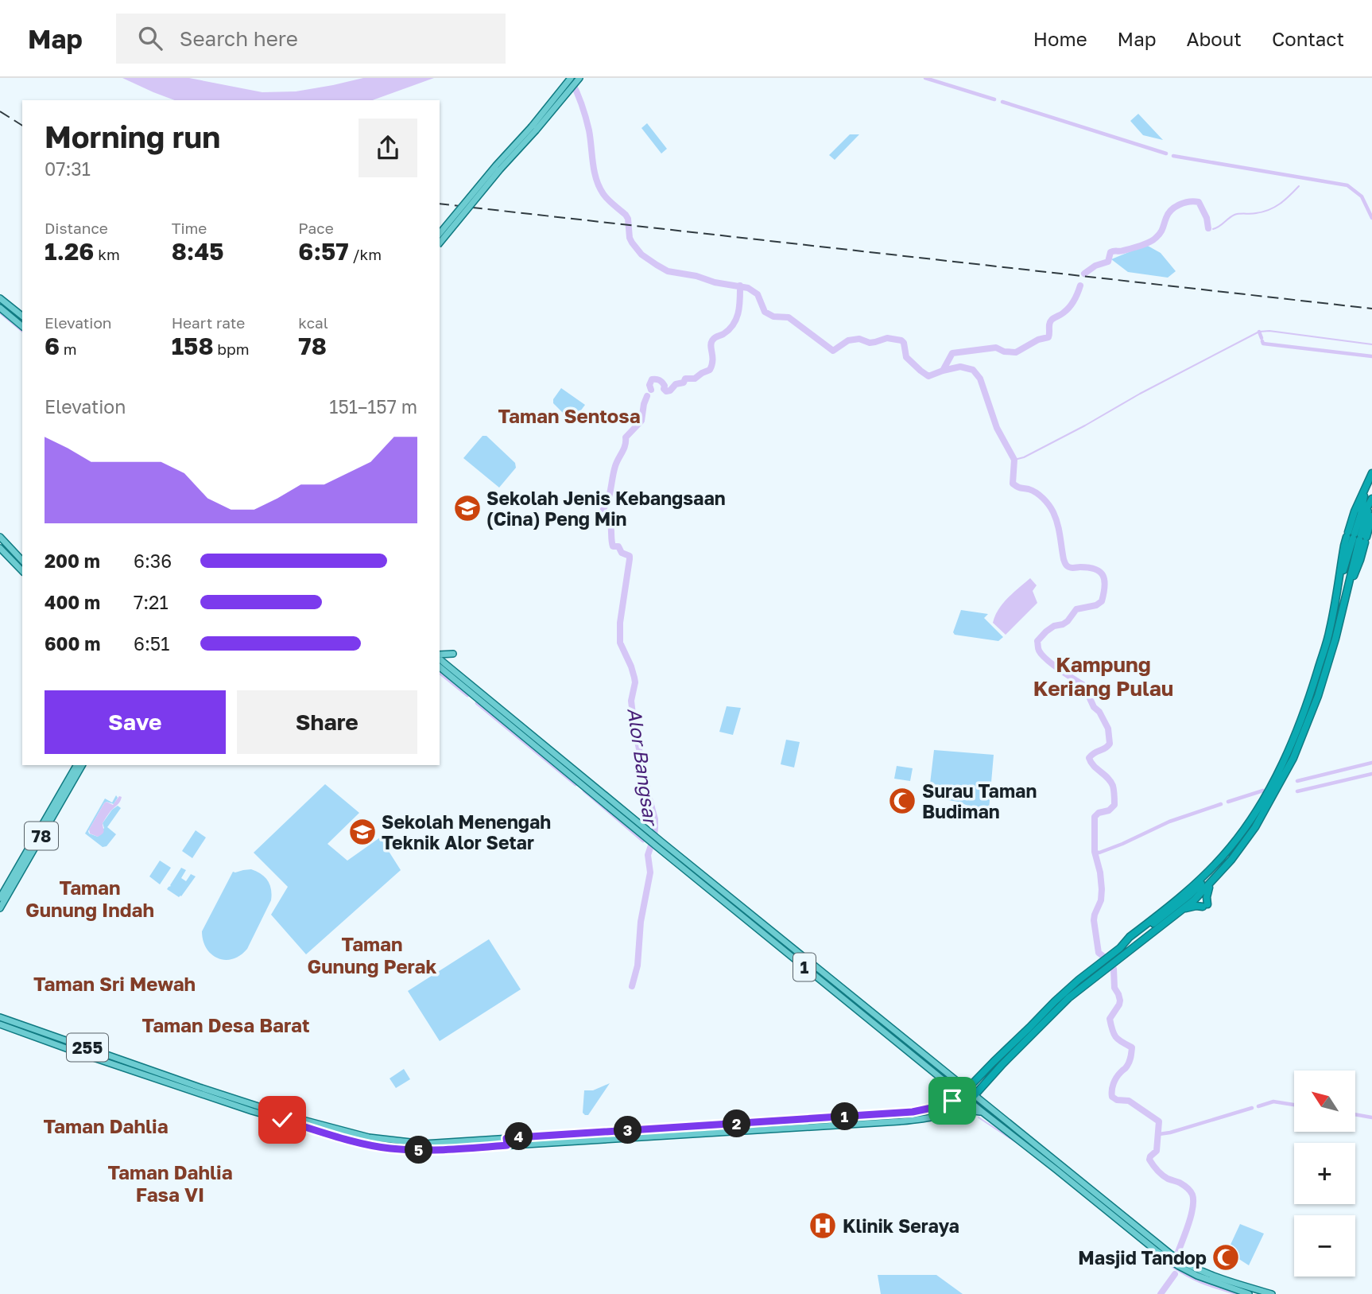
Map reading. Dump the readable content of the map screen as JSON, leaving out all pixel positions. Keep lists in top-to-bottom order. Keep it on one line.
{"streets":{"main road":["78","1","255"]},"crossings":[["1","255"]],"districts":["Taman Sentosa","Kampung Keriang Pulau","Taman Gunung Indah","Taman Gunung Perak","Taman Sri Mewah","Taman Desa Barat","Taman Dahlia","Taman Dahlia Fasa VI"],"water":["Alor Bangsar"],"places":{"school or university":["Sekolah Jenis Kebangsaan (Cina) Peng Min","Sekolah Menengah Teknik Alor Setar"],"mosque":["Surau Taman Budiman","Masjid Tandop"],"hospital":["Klinik Seraya"]},"north":"top left","page":{"header":"Map","search":"Search here","nav":["Home","Map","About","Contact"],"heading":["Morning run","07:31"],"stats":[["Distance","1.26 km"],["Time","8:45"],["Pace","6:57 /km"],["Elevation","6 m"],["Heart rate","158 bpm"],["kcal","78"]],"chart":["Elevation","151–157 m"],"list":[{"name":"200 m","note":"6:36"},{"name":"400 m","note":"7:21"},{"name":"600 m","note":"6:51"}],"buttons":["Save","Share"],"map_buttons":["+","−"],"pins":["1","2","3","4","5"]}}
